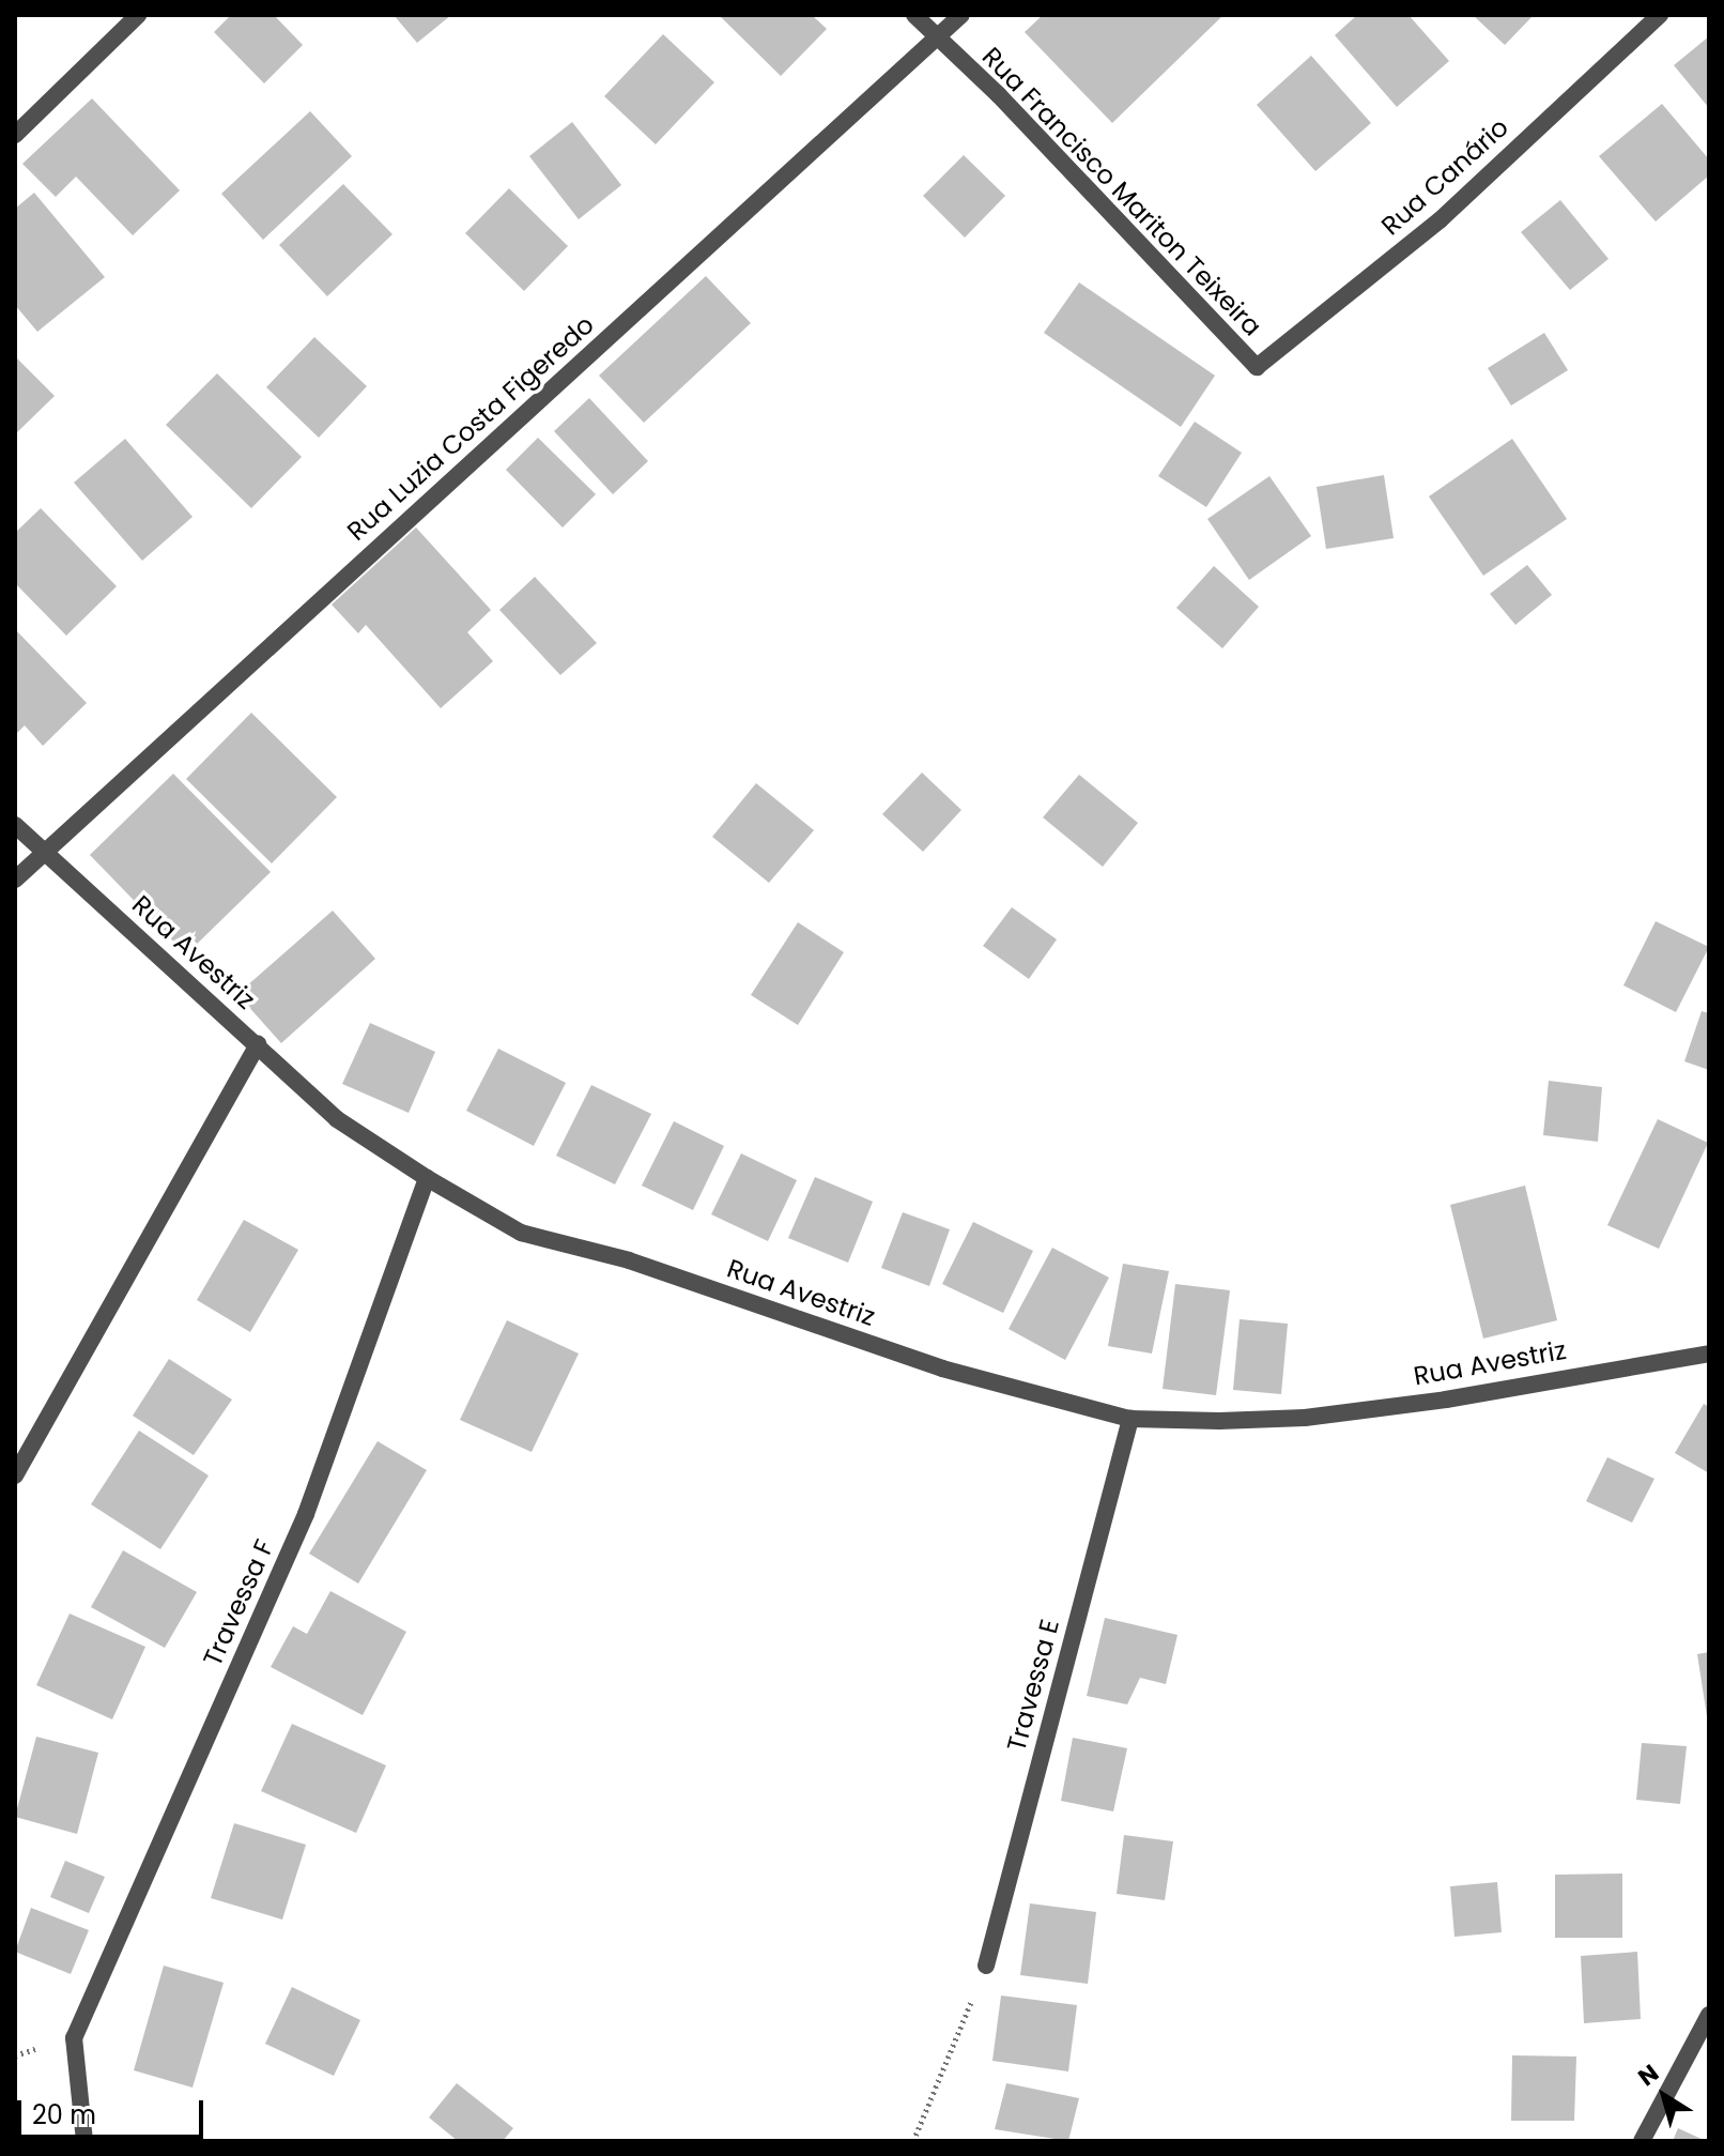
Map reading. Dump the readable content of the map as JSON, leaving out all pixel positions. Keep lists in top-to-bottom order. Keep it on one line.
{"streets":{"street":["Rua Canário","Rua Francisco Mariton Teixeira","Rua Luzia Costa Figeredo","Rua Avestriz","Travessa F","Travessa E"]},"crossings":[["Rua Canário","Rua Francisco Mariton Teixeira"],["Rua Francisco Mariton Teixeira","Rua Luzia Costa Figeredo"],["Rua Luzia Costa Figeredo","Rua Avestriz"],["Rua Avestriz","Travessa F"],["Rua Avestriz","Travessa E"]],"scale_bar":"20 m","north":"top left"}
